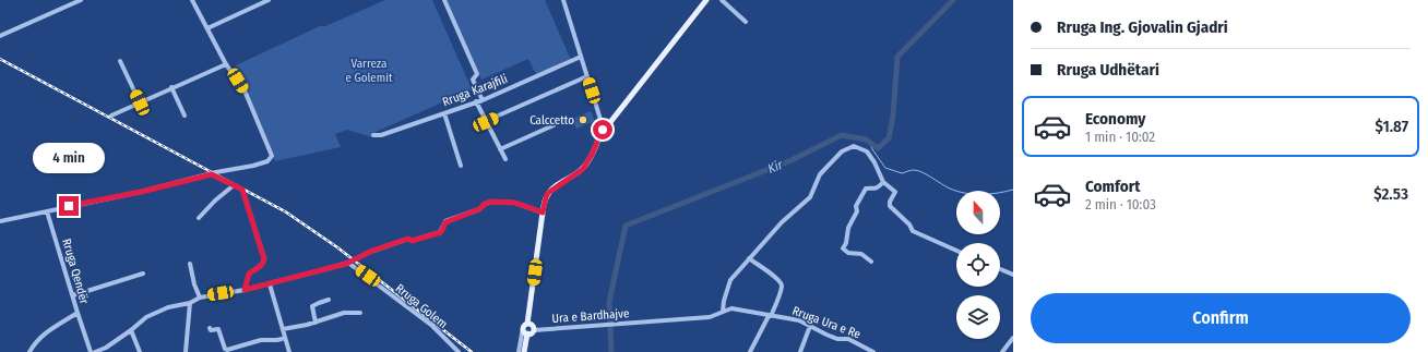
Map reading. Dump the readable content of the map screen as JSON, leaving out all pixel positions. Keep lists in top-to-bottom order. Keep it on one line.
{"streets":{"street":["Rruga Karajfili","Rruga Qendër","Rruga Golem","Ura e Bardhajve","Rruga Ura e Re"]},"crossings":[["Ura e Bardhajve","Rruga Ura e Re"]],"water":["Kir"],"parks":["Varreza e Golemit"],"places":["Calccetto"],"north":"top","page":{"banner":["Rruga Ing. Gjovalin Gjadri","Rruga Udhëtari"],"list":[{"name":"Economy","note":"1 min · 10:02","value":"$1.87"},{"name":"Comfort","note":"2 min · 10:03","value":"$2.53"}],"bubble":"4 min","buttons":"Confirm"}}
